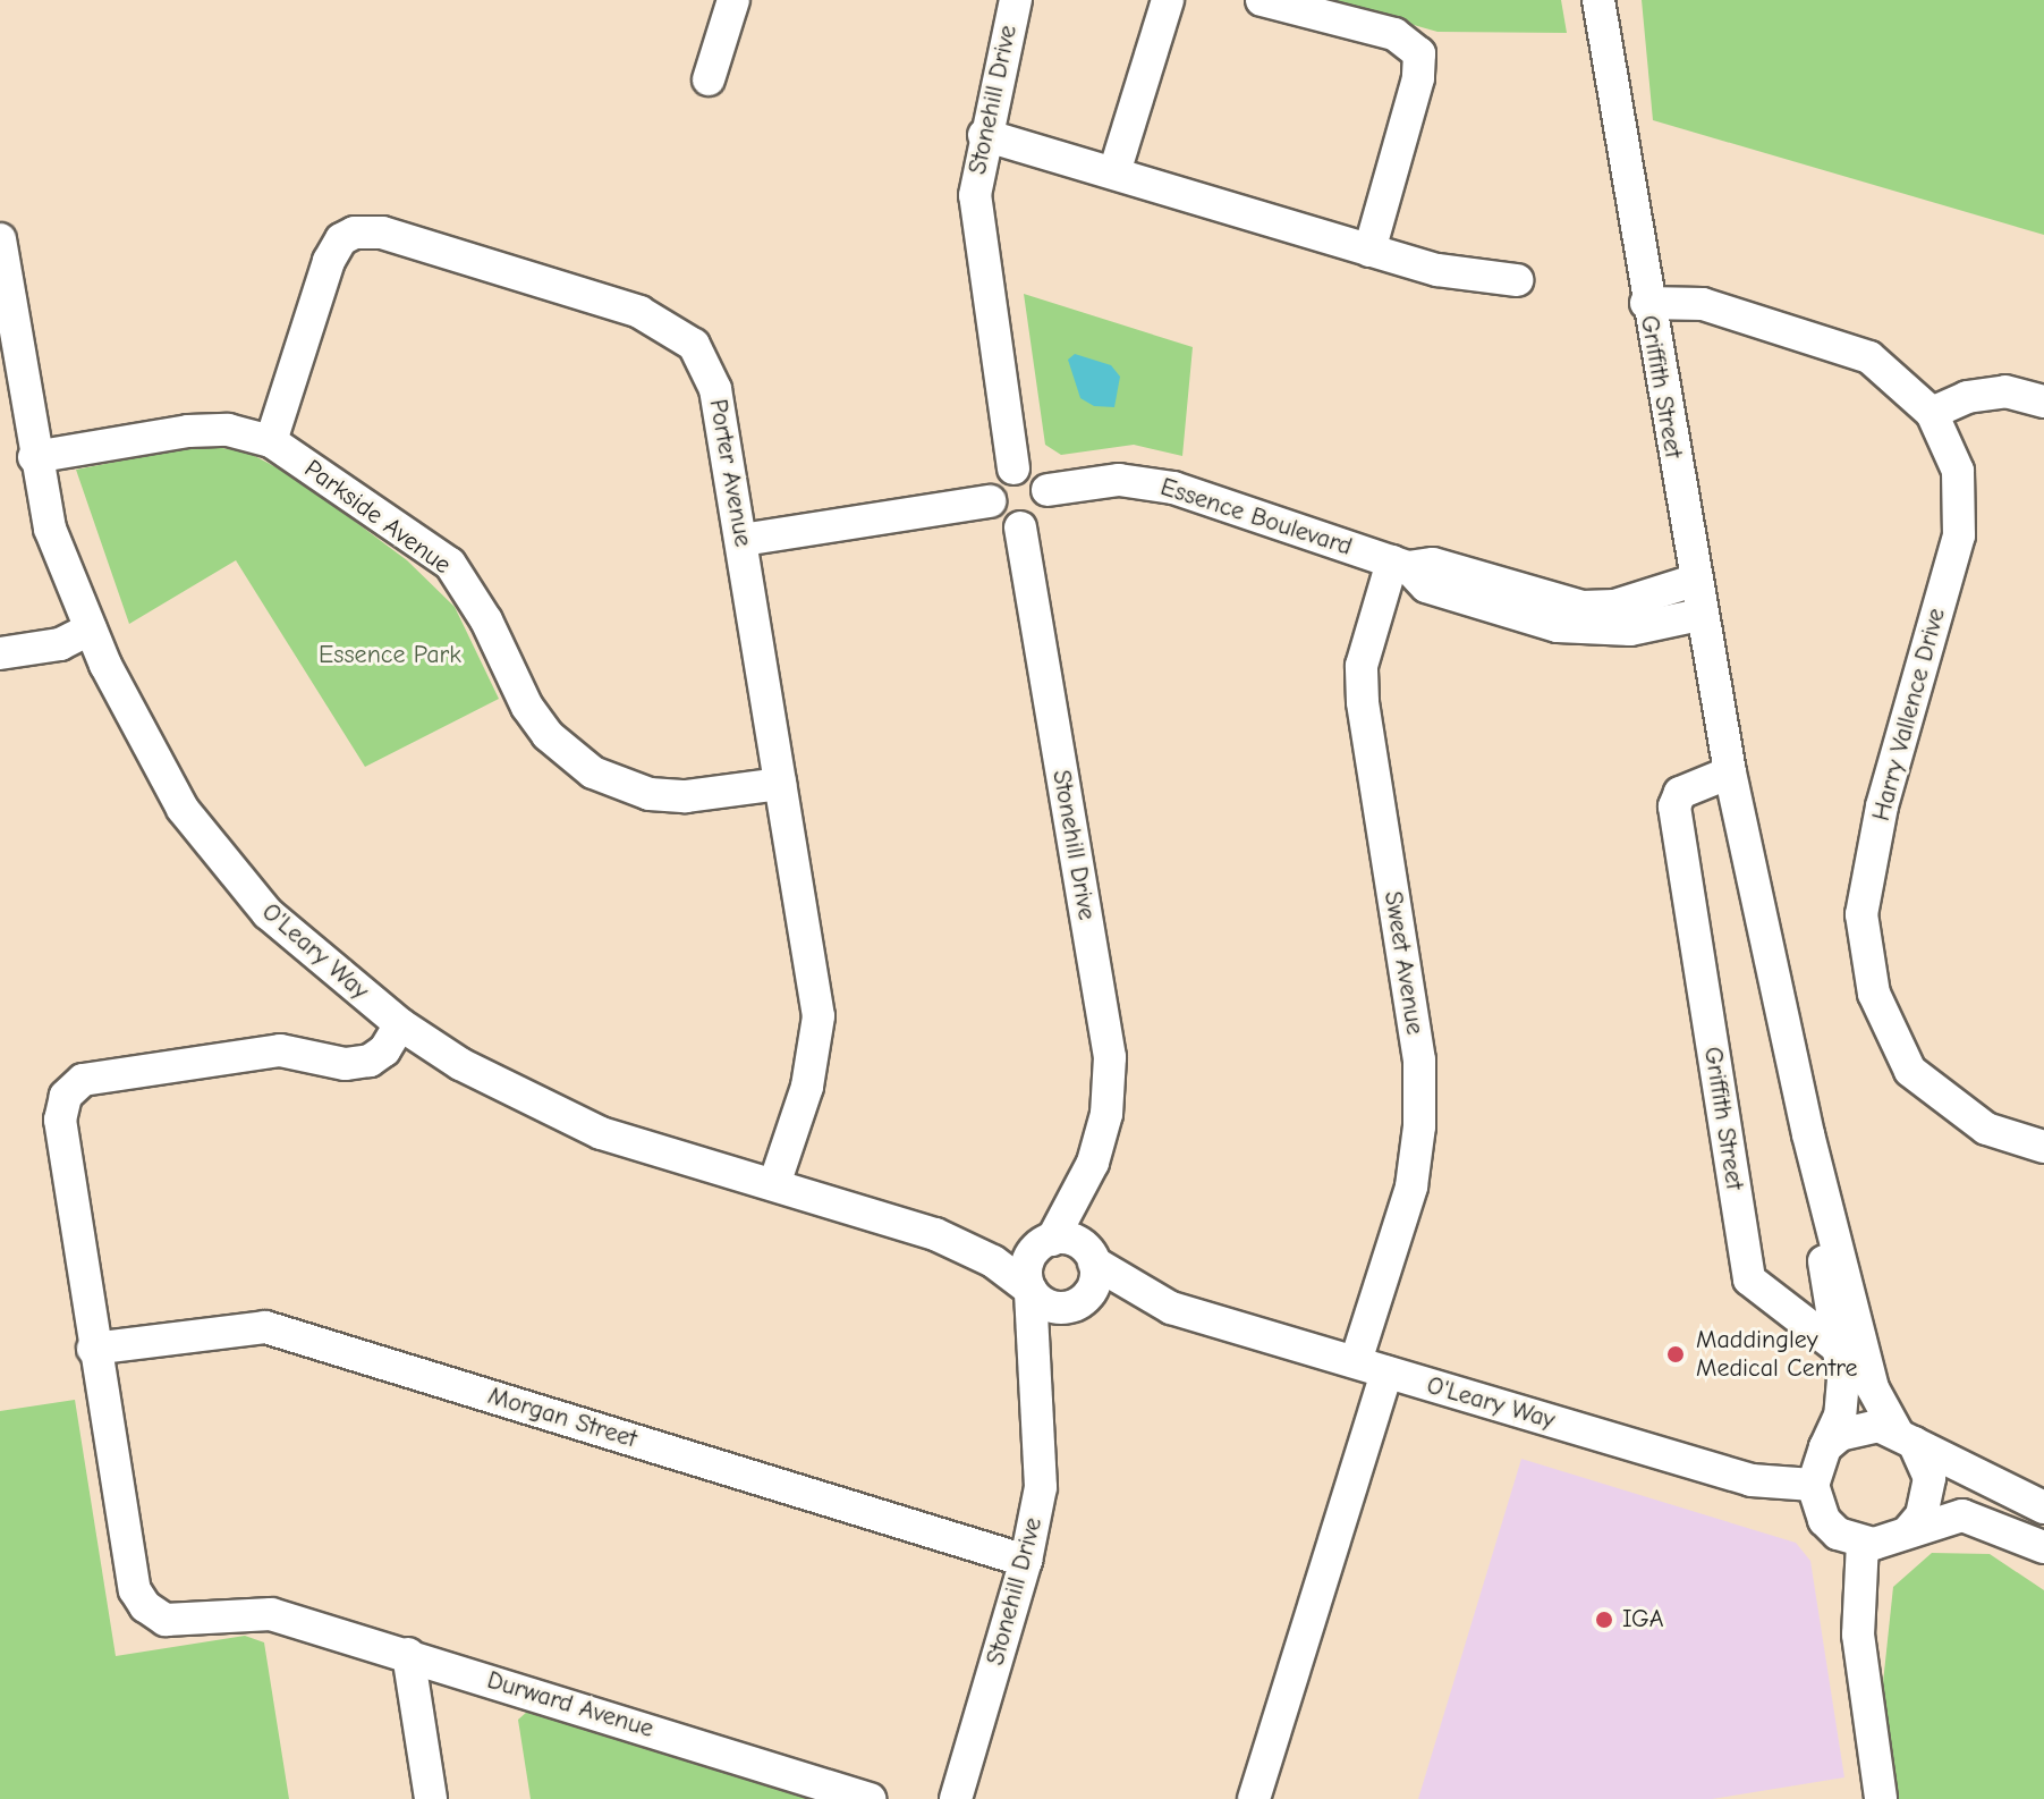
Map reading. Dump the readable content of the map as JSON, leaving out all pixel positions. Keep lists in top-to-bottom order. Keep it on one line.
{"streets":{"street":["Stonehill Drive","Griffith Street","Porter Avenue","Parkside Avenue","Essence Boulevard","Harry Vallence Drive","O'Leary Way","Sweet Avenue","Morgan Street","Durward Avenue"]},"crossings":[["Stonehill Drive","Essence Boulevard"],["Stonehill Drive","Morgan Street"],["Griffith Street","Essence Boulevard"],["Griffith Street","Harry Vallence Drive"],["Griffith Street","O'Leary Way"],["Porter Avenue","Parkside Avenue"],["Porter Avenue","O'Leary Way"],["Parkside Avenue","O'Leary Way"],["Essence Boulevard","Sweet Avenue"],["O'Leary Way","Sweet Avenue"],["O'Leary Way","Durward Avenue"],["Morgan Street","Durward Avenue"]],"parks":["Essence Park"],"places":["Maddingley Medical Centre","IGA"]}
